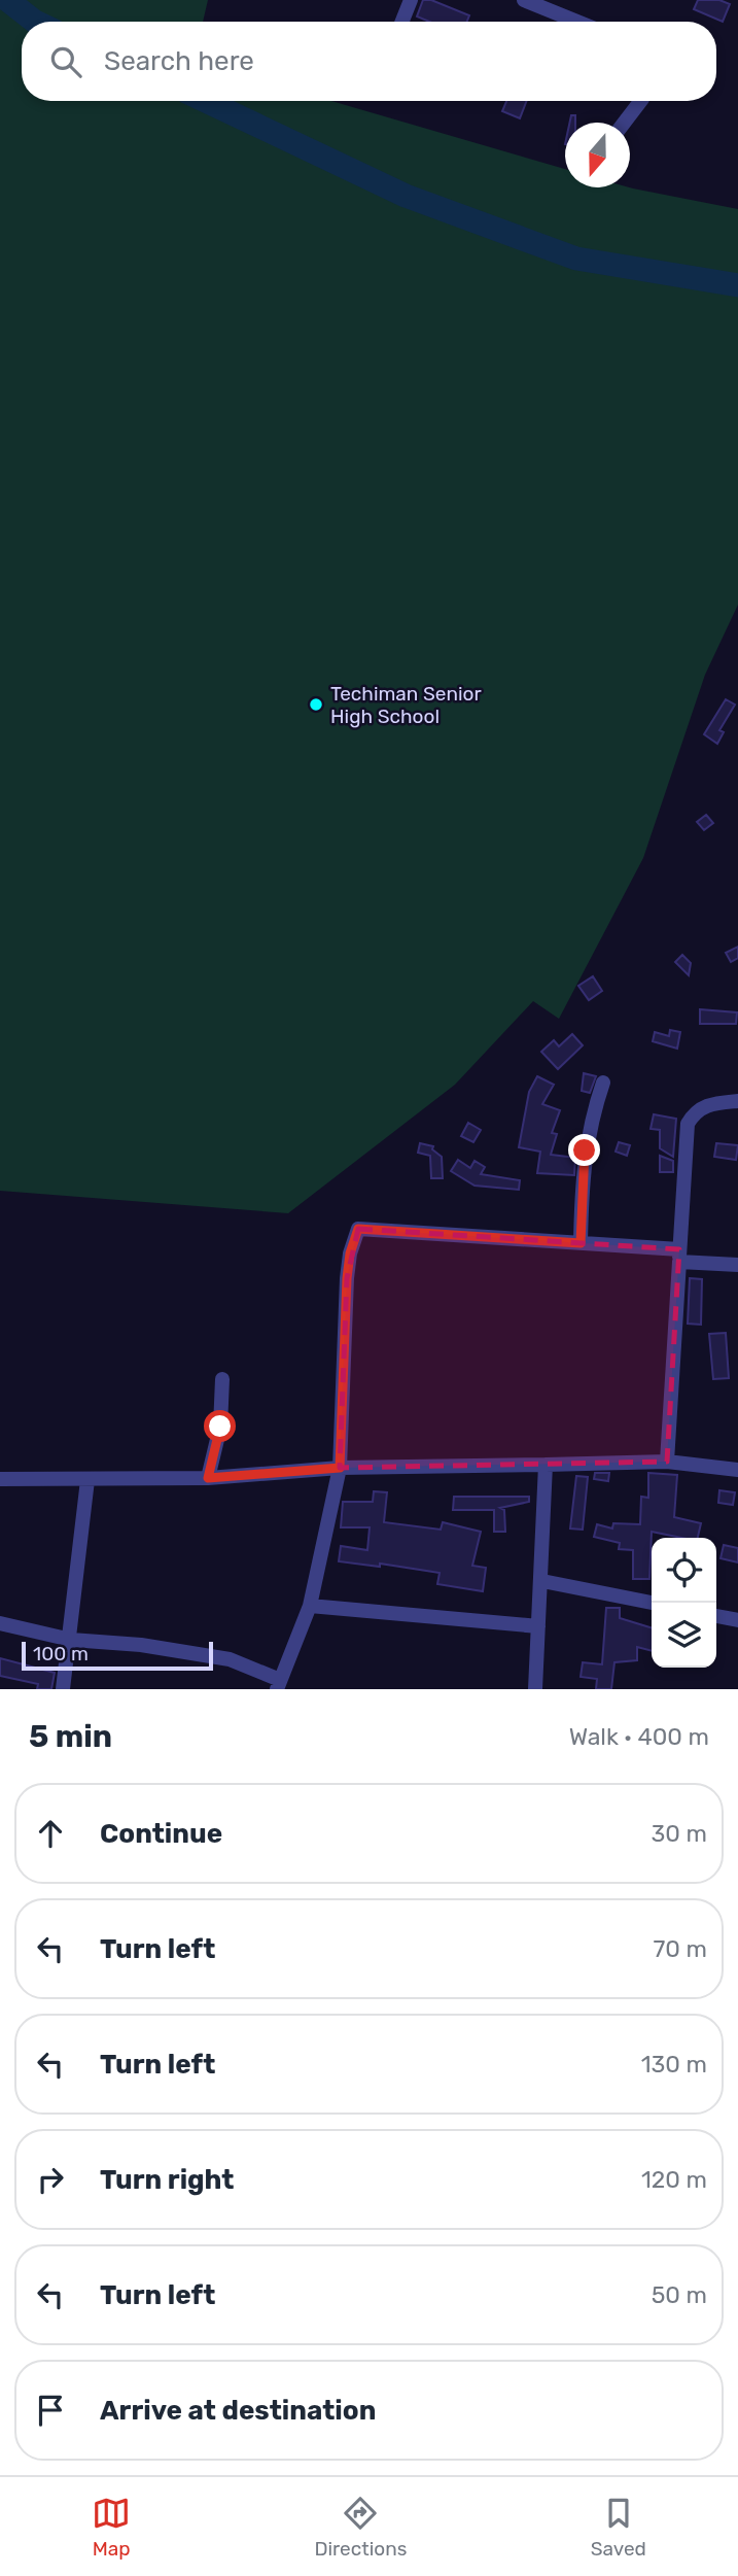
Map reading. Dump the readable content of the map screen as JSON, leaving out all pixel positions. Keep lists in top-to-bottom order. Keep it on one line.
{"places":["Techiman Senior High School"],"scale_bar":"100 m","north":"bottom","page":{"search":"Search here","scale":"100 m","heading":["5 min","Walk · 400 m"],"list":[["Continue","30 m"],["Turn left","70 m"],["Turn left","130 m"],["Turn right","120 m"],["Turn left","50 m"],"Arrive at destination"],"nav":["Map","Directions","Saved"]}}
